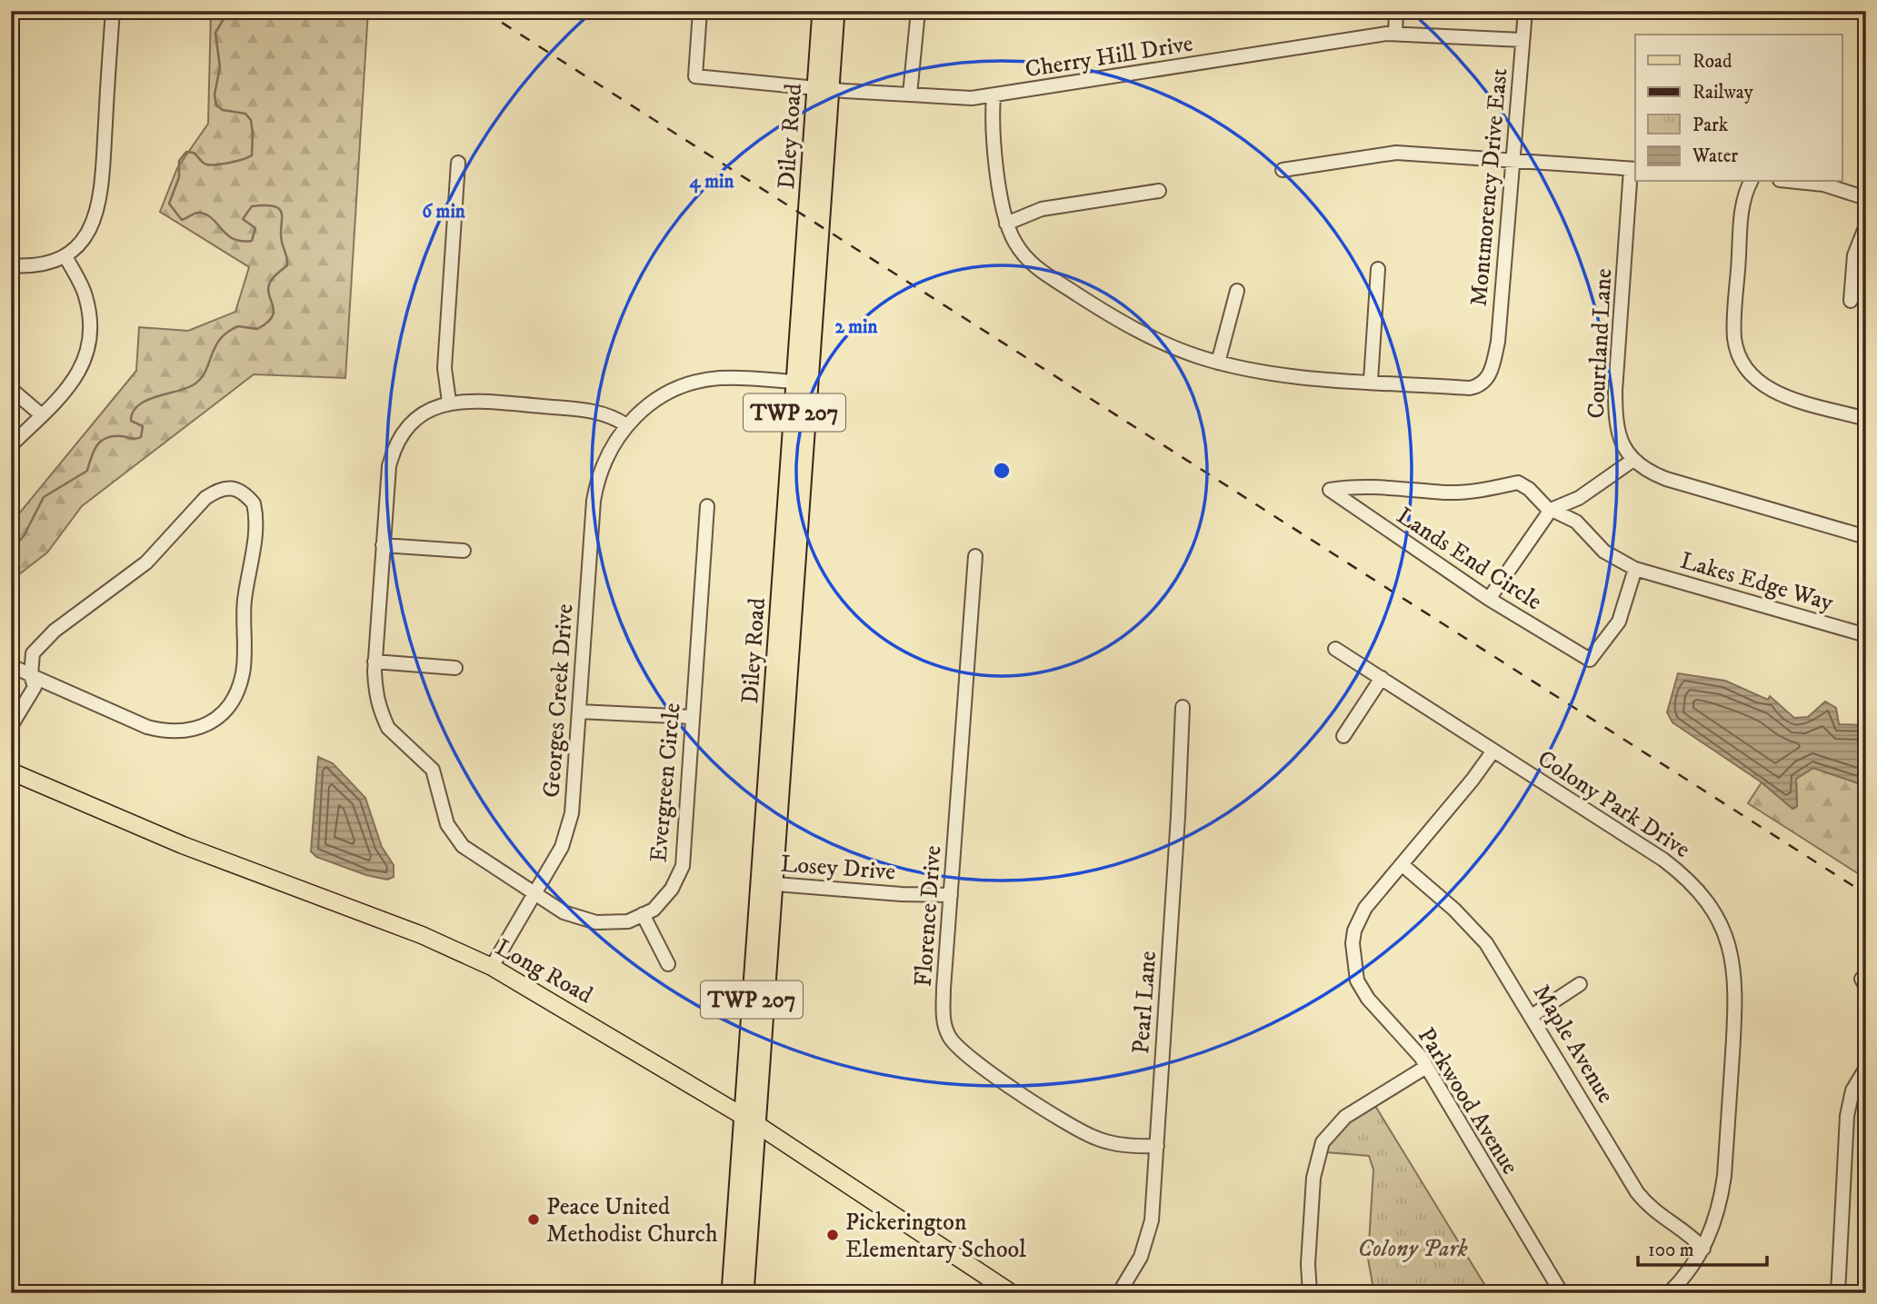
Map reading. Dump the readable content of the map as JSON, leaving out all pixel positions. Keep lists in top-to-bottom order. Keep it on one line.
{"streets":{"highway":["Diley Road","TWP 207"],"main road":["Long Road"],"street":["Cherry Hill Drive","Montmorency Drive East","Courtland Lane","Lands End Circle","Lakes Edge Way","Georges Creek Drive","Evergreen Circle","Colony Park Drive","Losey Drive","Florence Drive","Pearl Lane","Maple Avenue","Parkwood Avenue"]},"crossings":[["Cherry Hill Drive","Diley Road"],["Cherry Hill Drive","Montmorency Drive East"],["Diley Road","Losey Drive"],["Diley Road","Long Road"],["Lands End Circle","Lakes Edge Way"],["Georges Creek Drive","Evergreen Circle"],["Georges Creek Drive","Long Road"],["Colony Park Drive","Maple Avenue"],["Colony Park Drive","Parkwood Avenue"],["Losey Drive","Florence Drive"],["Florence Drive","Pearl Lane"],["Maple Avenue","Parkwood Avenue"]],"parks":["Colony Park"],"places":["Peace United Methodist Church","Pickerington Elementary School"],"legend":["Road","Railway","Park","Water"],"scale_bar":"100 m","rings":["4 min","6 min","2 min"]}
